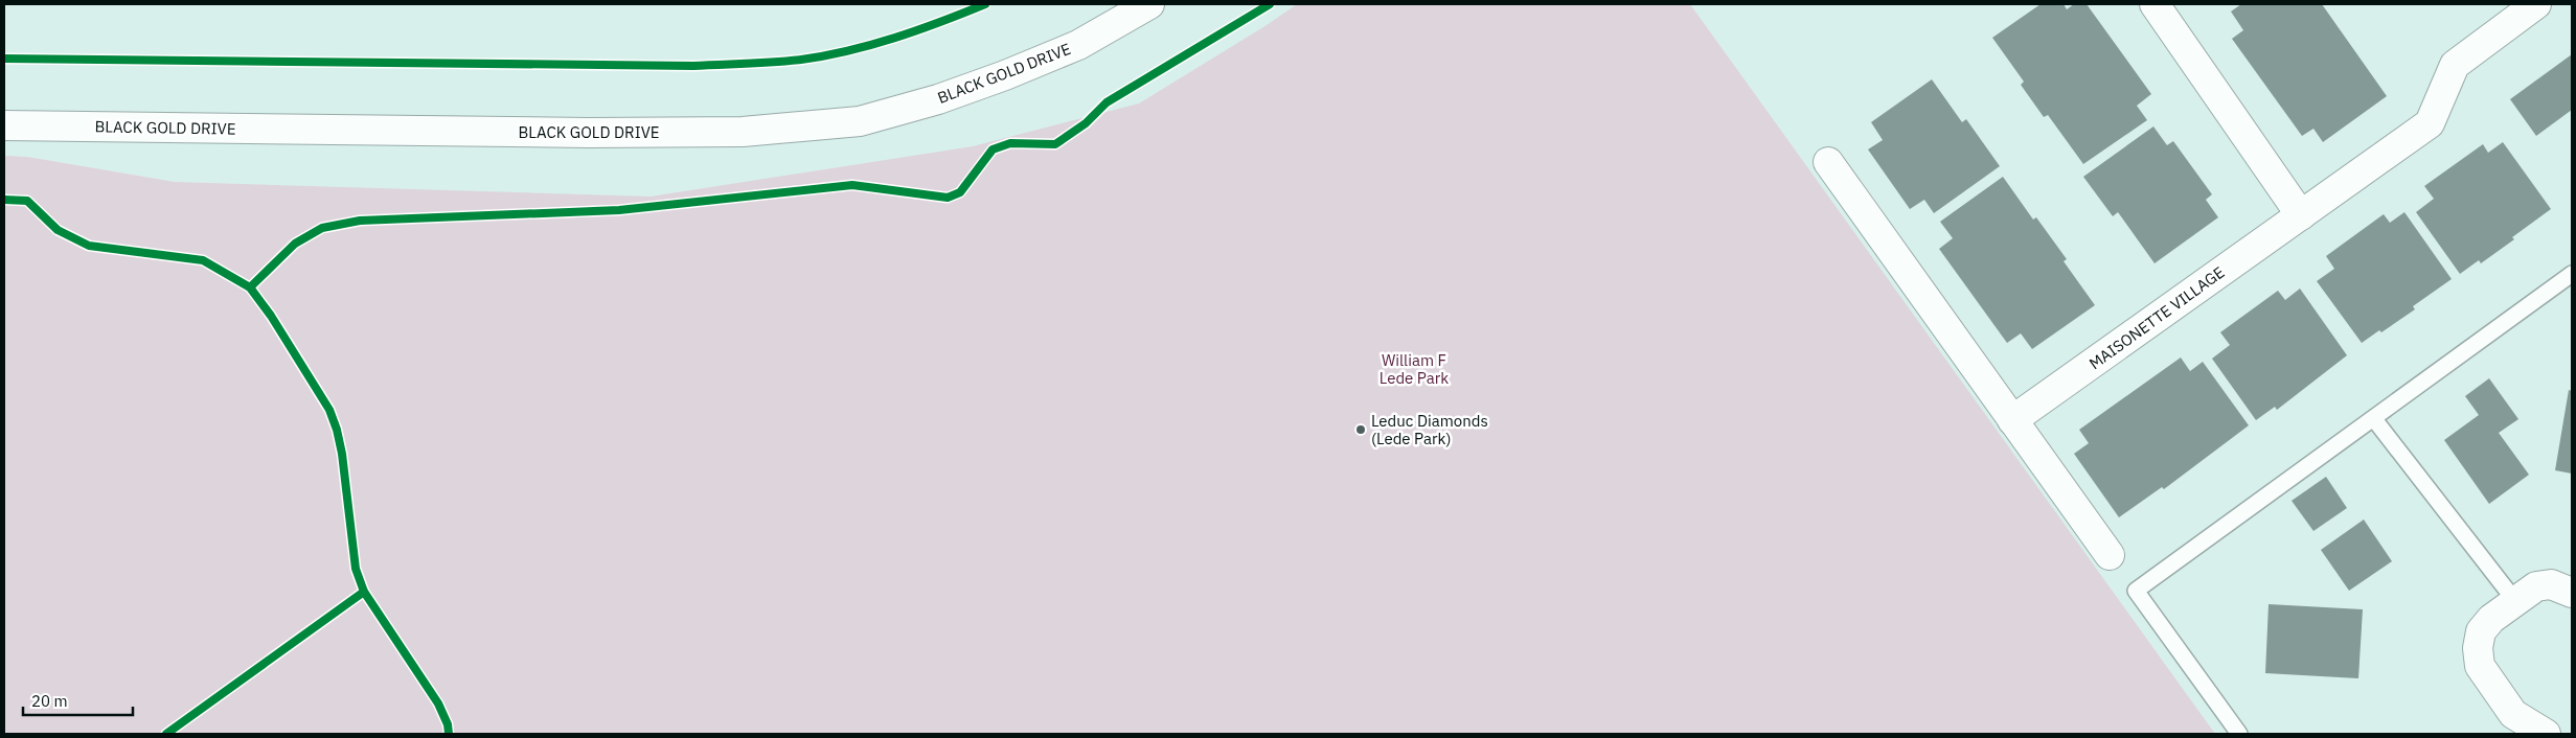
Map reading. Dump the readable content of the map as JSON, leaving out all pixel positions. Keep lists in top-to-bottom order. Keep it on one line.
{"streets":{"street":["BLACK GOLD DRIVE","MAISONETTE VILLAGE"]},"parks":["William F Lede Park"],"places":["Leduc Diamonds (Lede Park)"],"scale_bar":"20 m"}
